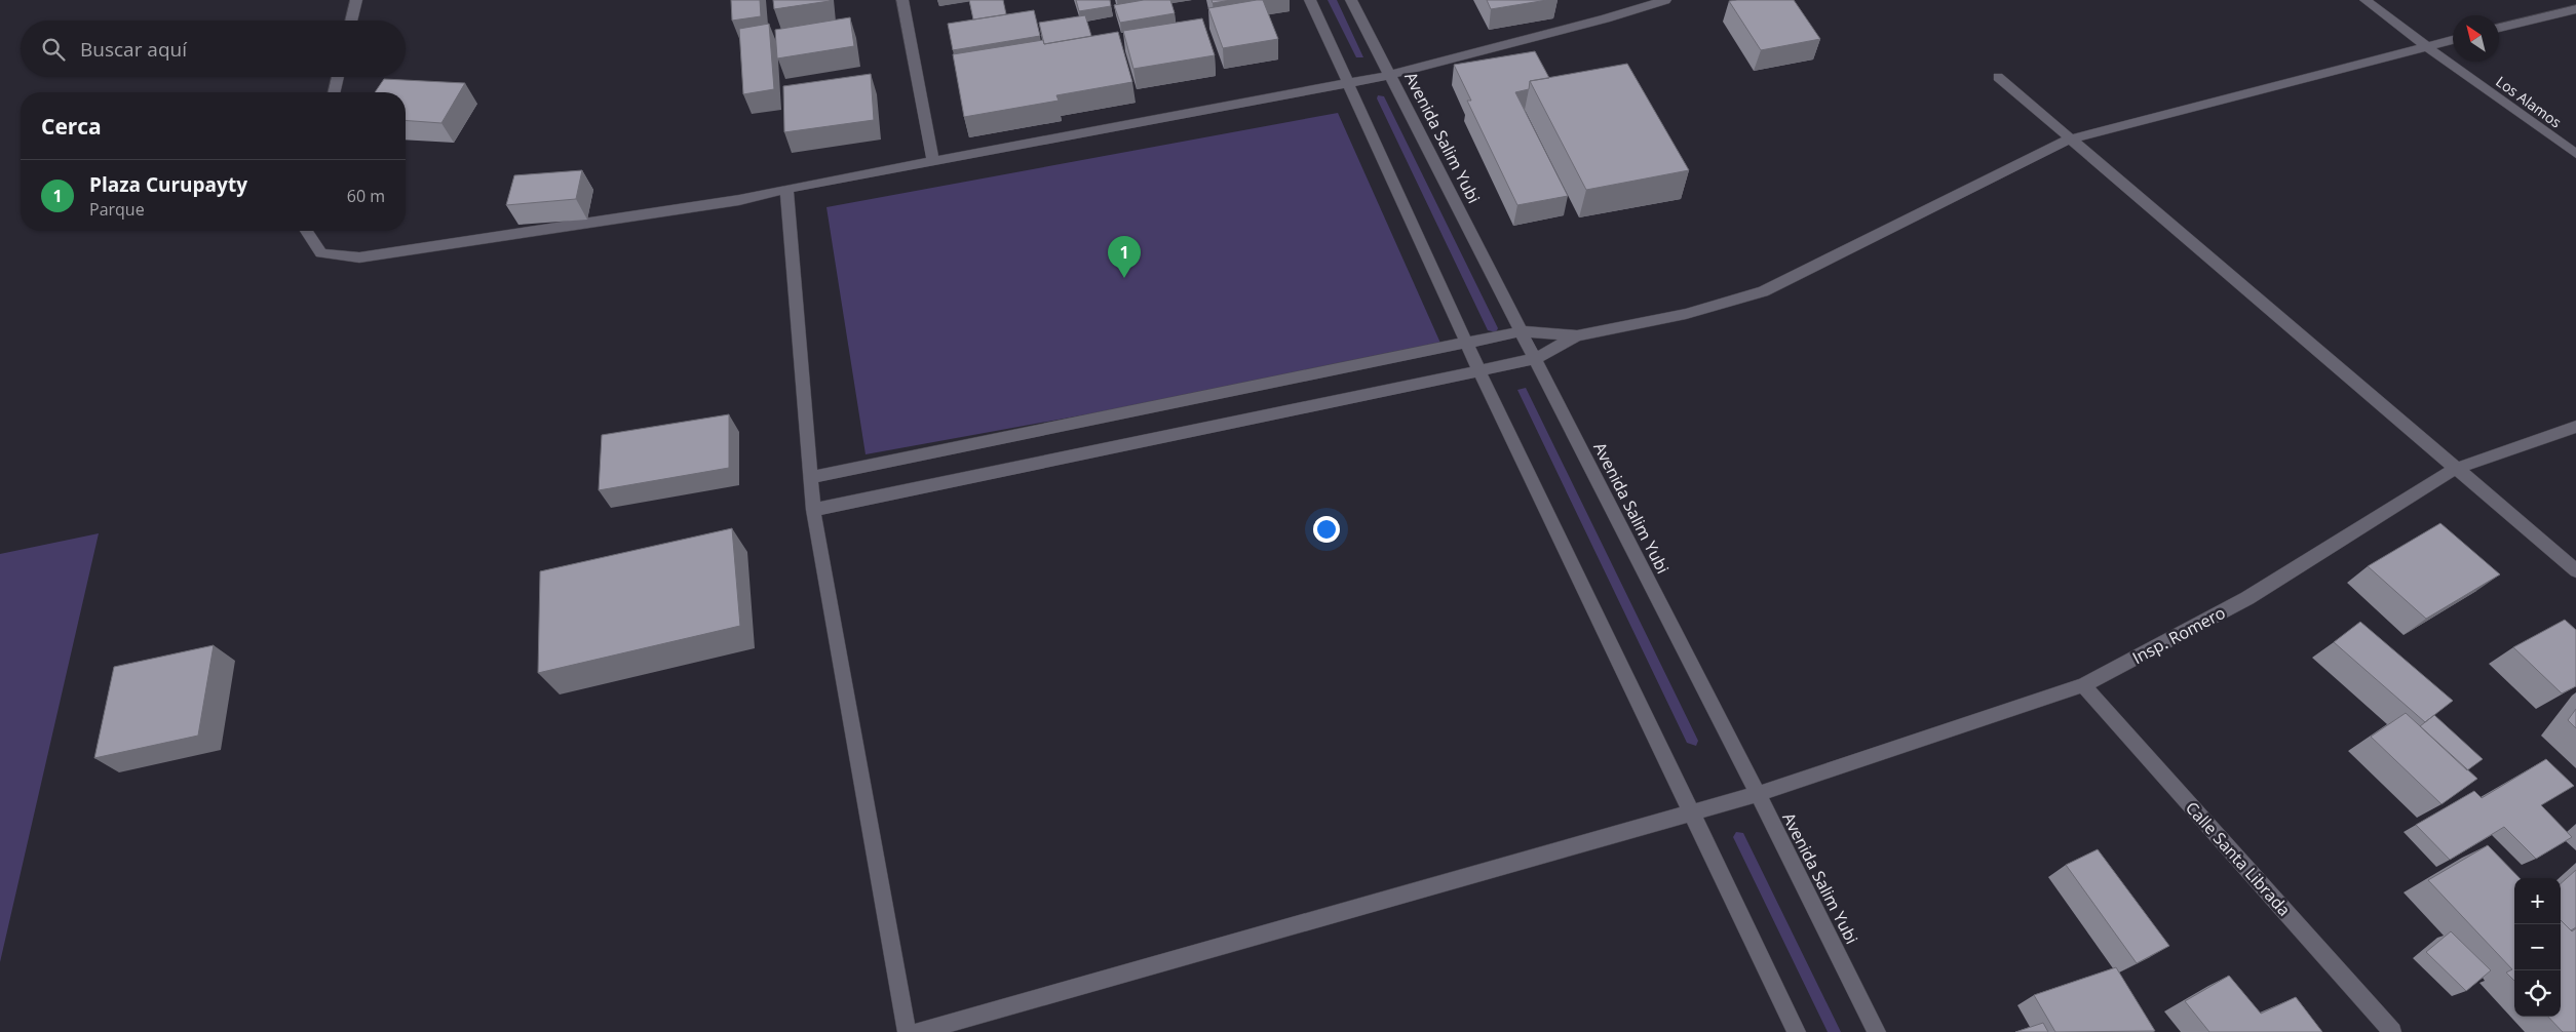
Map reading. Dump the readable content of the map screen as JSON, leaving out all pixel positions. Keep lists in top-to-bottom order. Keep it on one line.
{"streets":{"street":["Los Alamos","Avenida Salim Yubi","Insp. Romero","Calle Santa Librada"]},"crossings":[["Avenida Salim Yubi","Insp. Romero"],["Insp. Romero","Calle Santa Librada"]],"north":"top left","page":{"search":"Buscar aquí","heading":"Cerca","list":[{"mark":"1","name":"Plaza Curupayty","note":"Parque","value":"60 m"}],"pins":"1","map_buttons":["+","−"]}}
